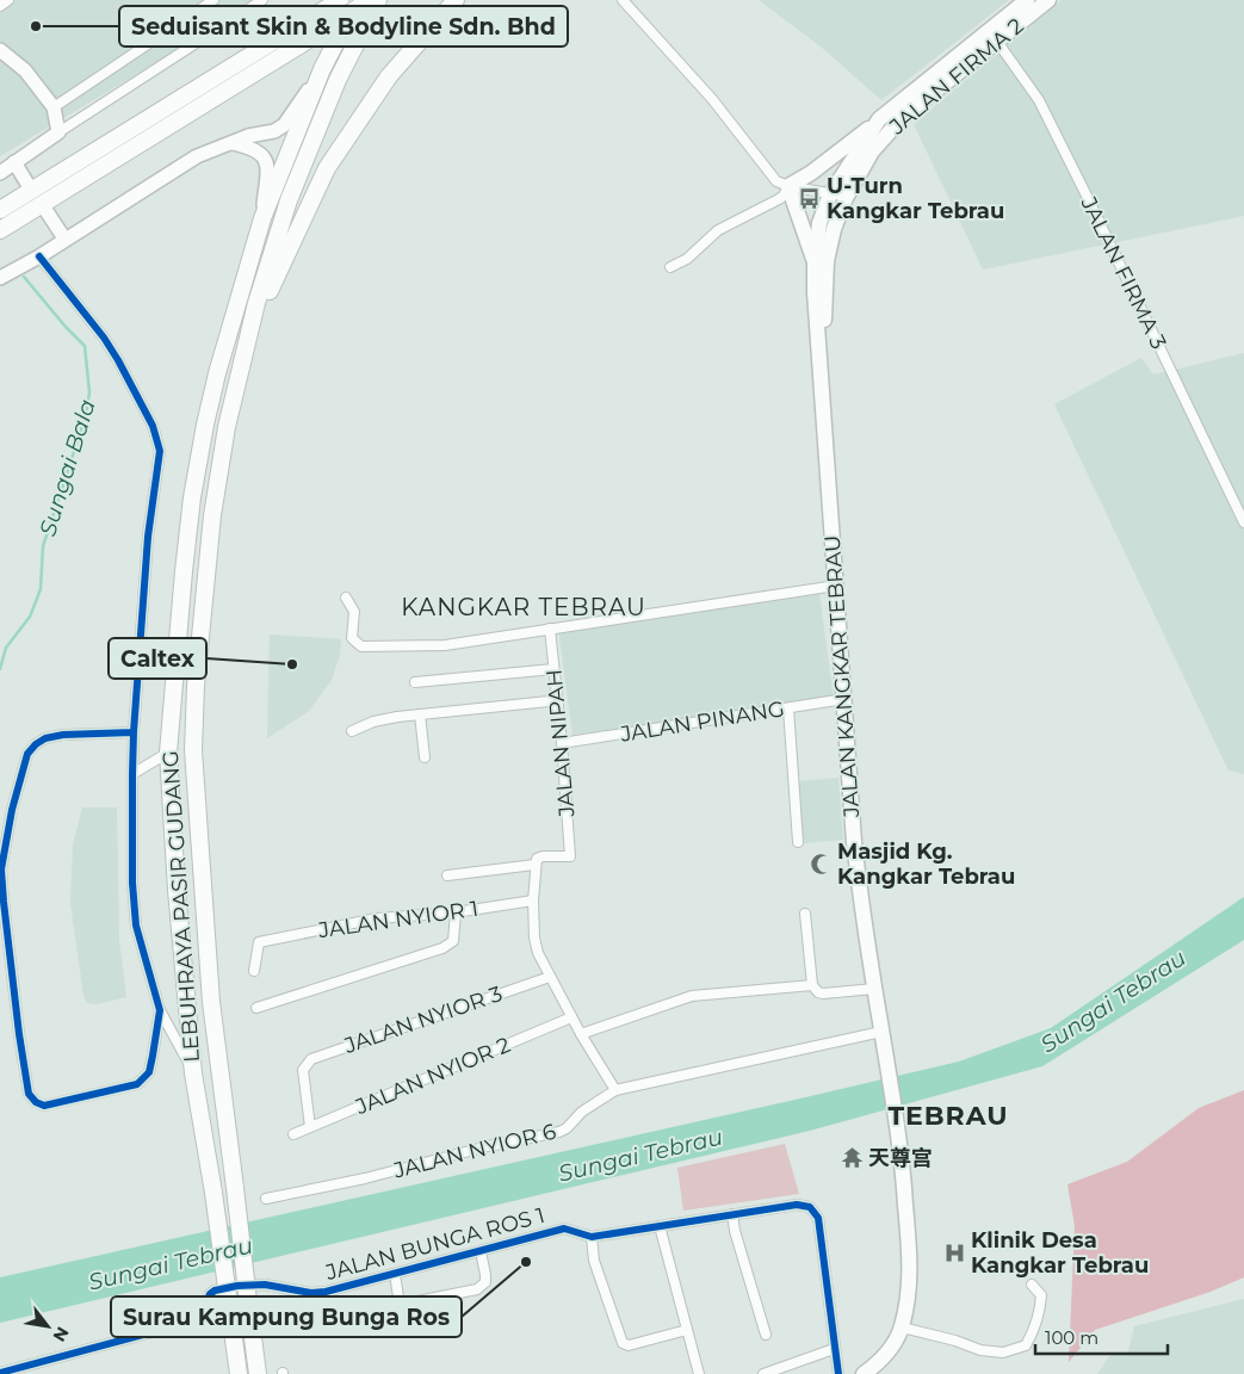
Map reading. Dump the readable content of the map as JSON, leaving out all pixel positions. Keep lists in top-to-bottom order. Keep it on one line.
{"streets":{"highway":["LEBUHRAYA PASIR GUDANG"],"main road":["JALAN FIRMA 2","JALAN KANGKAR TEBRAU"],"street":["JALAN FIRMA 3","JALAN PINANG","JALAN NIPAH","JALAN NYIOR 1","JALAN NYIOR 3","JALAN NYIOR 2","JALAN NYIOR 6","JALAN BUNGA ROS 1"]},"crossings":[["JALAN FIRMA 2","JALAN FIRMA 3"],["JALAN FIRMA 2","JALAN KANGKAR TEBRAU"],["JALAN KANGKAR TEBRAU","JALAN PINANG"],["JALAN KANGKAR TEBRAU","JALAN NYIOR 6"],["JALAN PINANG","JALAN NIPAH"],["JALAN NYIOR 3","JALAN NYIOR 2"]],"districts":["KANGKAR TEBRAU","TEBRAU"],"water":["Sungai Bala","Sungai Tebrau"],"places":{"other":["Seduisant Skin & Bodyline Sdn. Bhd","Caltex","Surau Kampung Bunga Ros"],"bus stop":["U-Turn Kangkar Tebrau"],"mosque":["Masjid Kg. Kangkar Tebrau"],"temple":["天尊宫"],"hospital":["Klinik Desa Kangkar Tebrau"]},"scale_bar":"100 m","north":"bottom right"}
